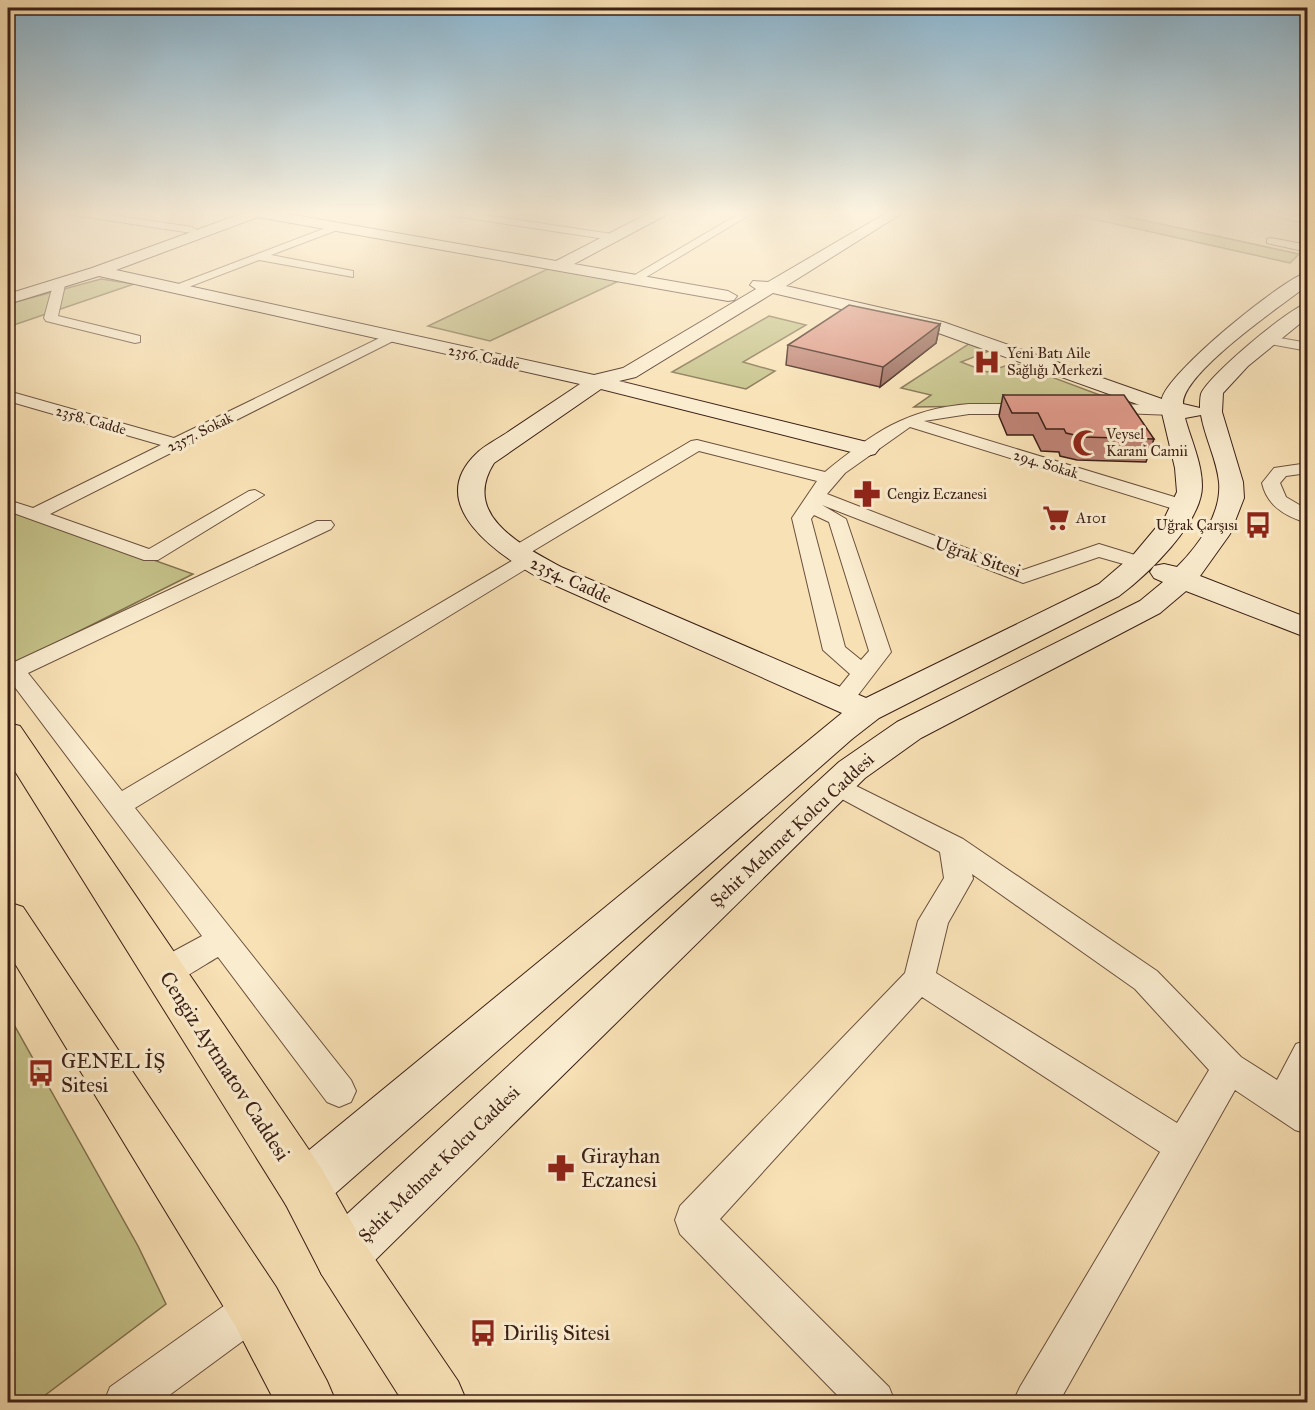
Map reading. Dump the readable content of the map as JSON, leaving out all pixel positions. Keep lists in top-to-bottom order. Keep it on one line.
{"streets":{"main road":["Cengiz Aytmatov Caddesi"],"street":["2356. Cadde","2358. Cadde","2357. Sokak","294. Sokak","Uğrak Sitesi","2354. Cadde","Şehit Mehmet Kolcu Caddesi"]},"crossings":[["2356. Cadde","2357. Sokak"],["2356. Cadde","2354. Cadde"],["2358. Cadde","2357. Sokak"],["Şehit Mehmet Kolcu Caddesi","Cengiz Aytmatov Caddesi"]],"places":{"hospital":["Yeni Batı Aile Sağlığı Merkezi"],"mosque":["Veysel Karani Camii"],"pharmacy":["Cengiz Eczanesi","Girayhan Eczanesi"],"supermarket":["A101"],"bus stop":["Uğrak Çarşısı","GENEL İŞ Sitesi","Diriliş Sitesi"]}}
